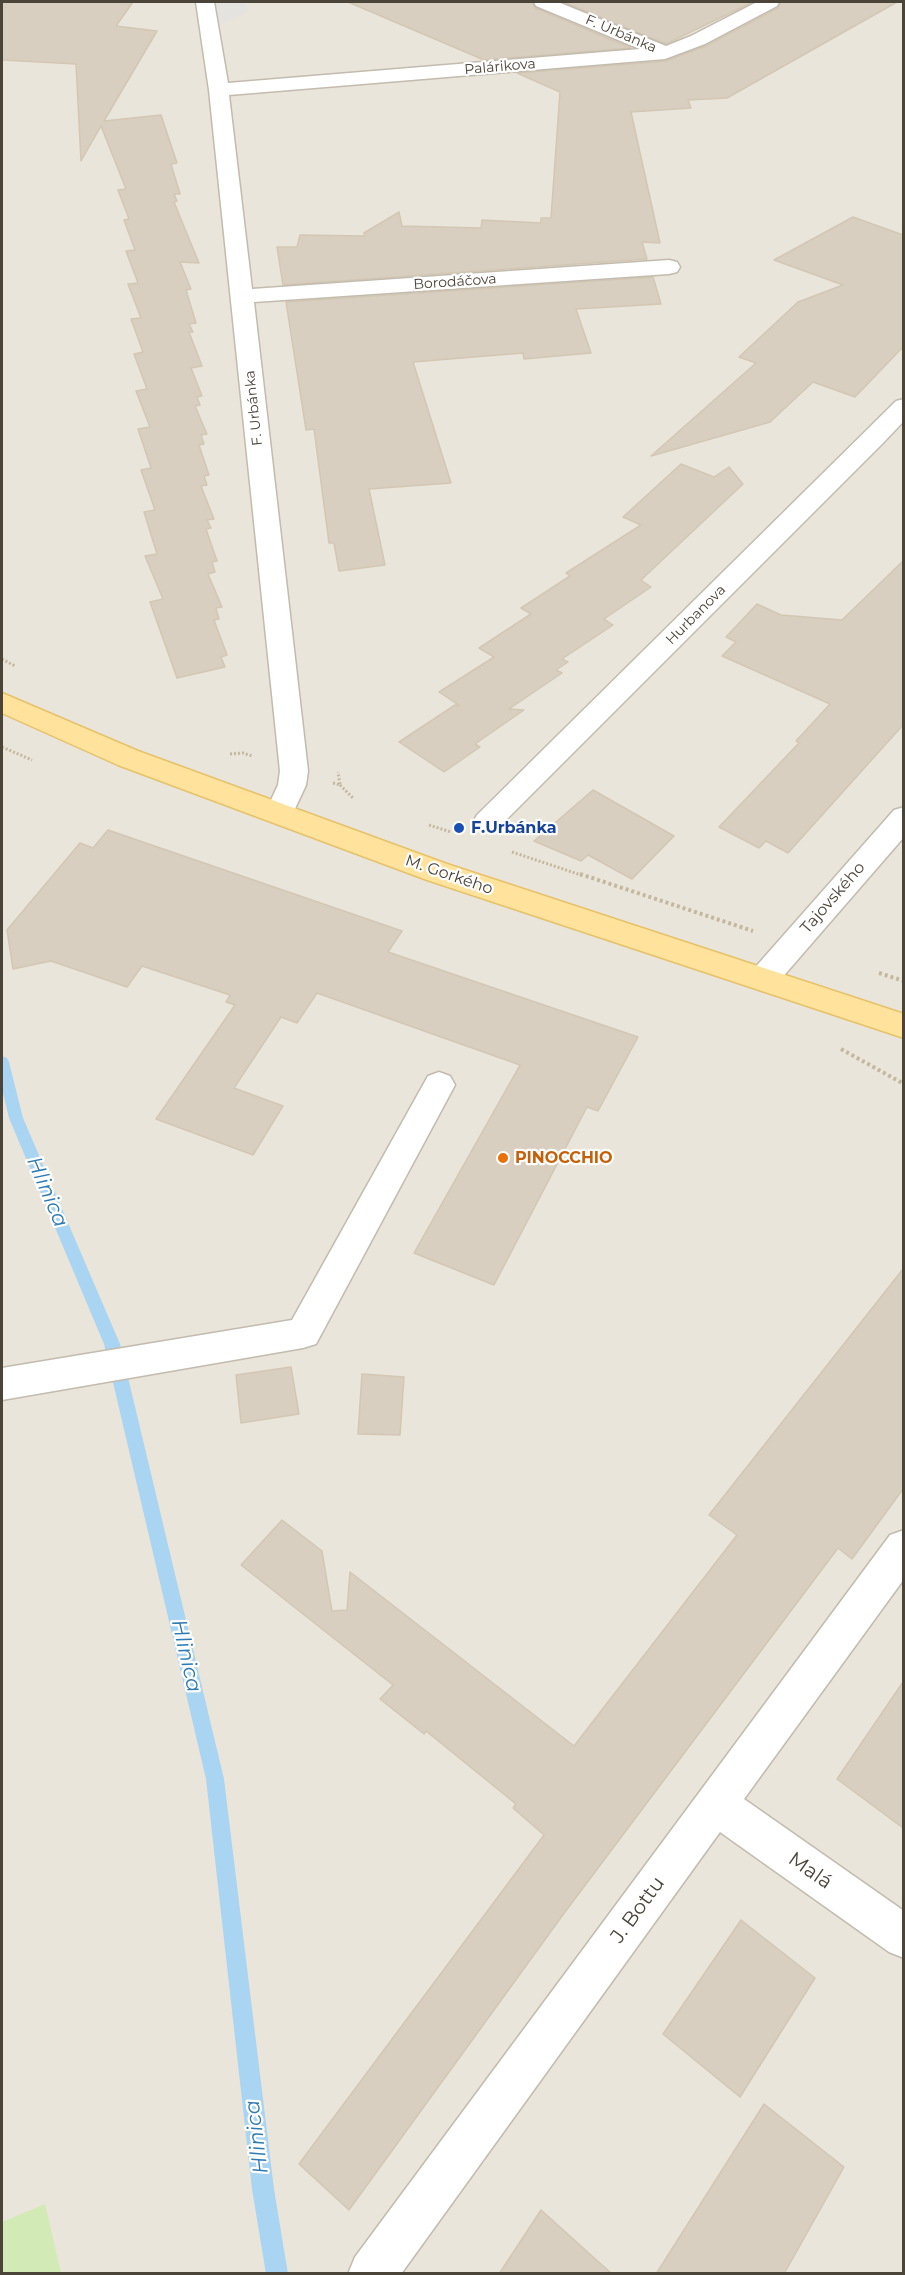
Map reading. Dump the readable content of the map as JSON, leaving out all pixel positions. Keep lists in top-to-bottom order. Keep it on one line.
{"streets":{"main road":["M. Gorkého"],"street":["F. Urbánka","Palárikova","Borodáčova","Hurbanova","Tajovského","Malá","J. Bottu"]},"crossings":[["F. Urbánka","Palárikova"],["F. Urbánka","Borodáčova"],["F. Urbánka","M. Gorkého"],["M. Gorkého","Tajovského"],["Malá","J. Bottu"]],"water":["Hlinica"],"places":["F.Urbánka","PINOCCHIO"]}
